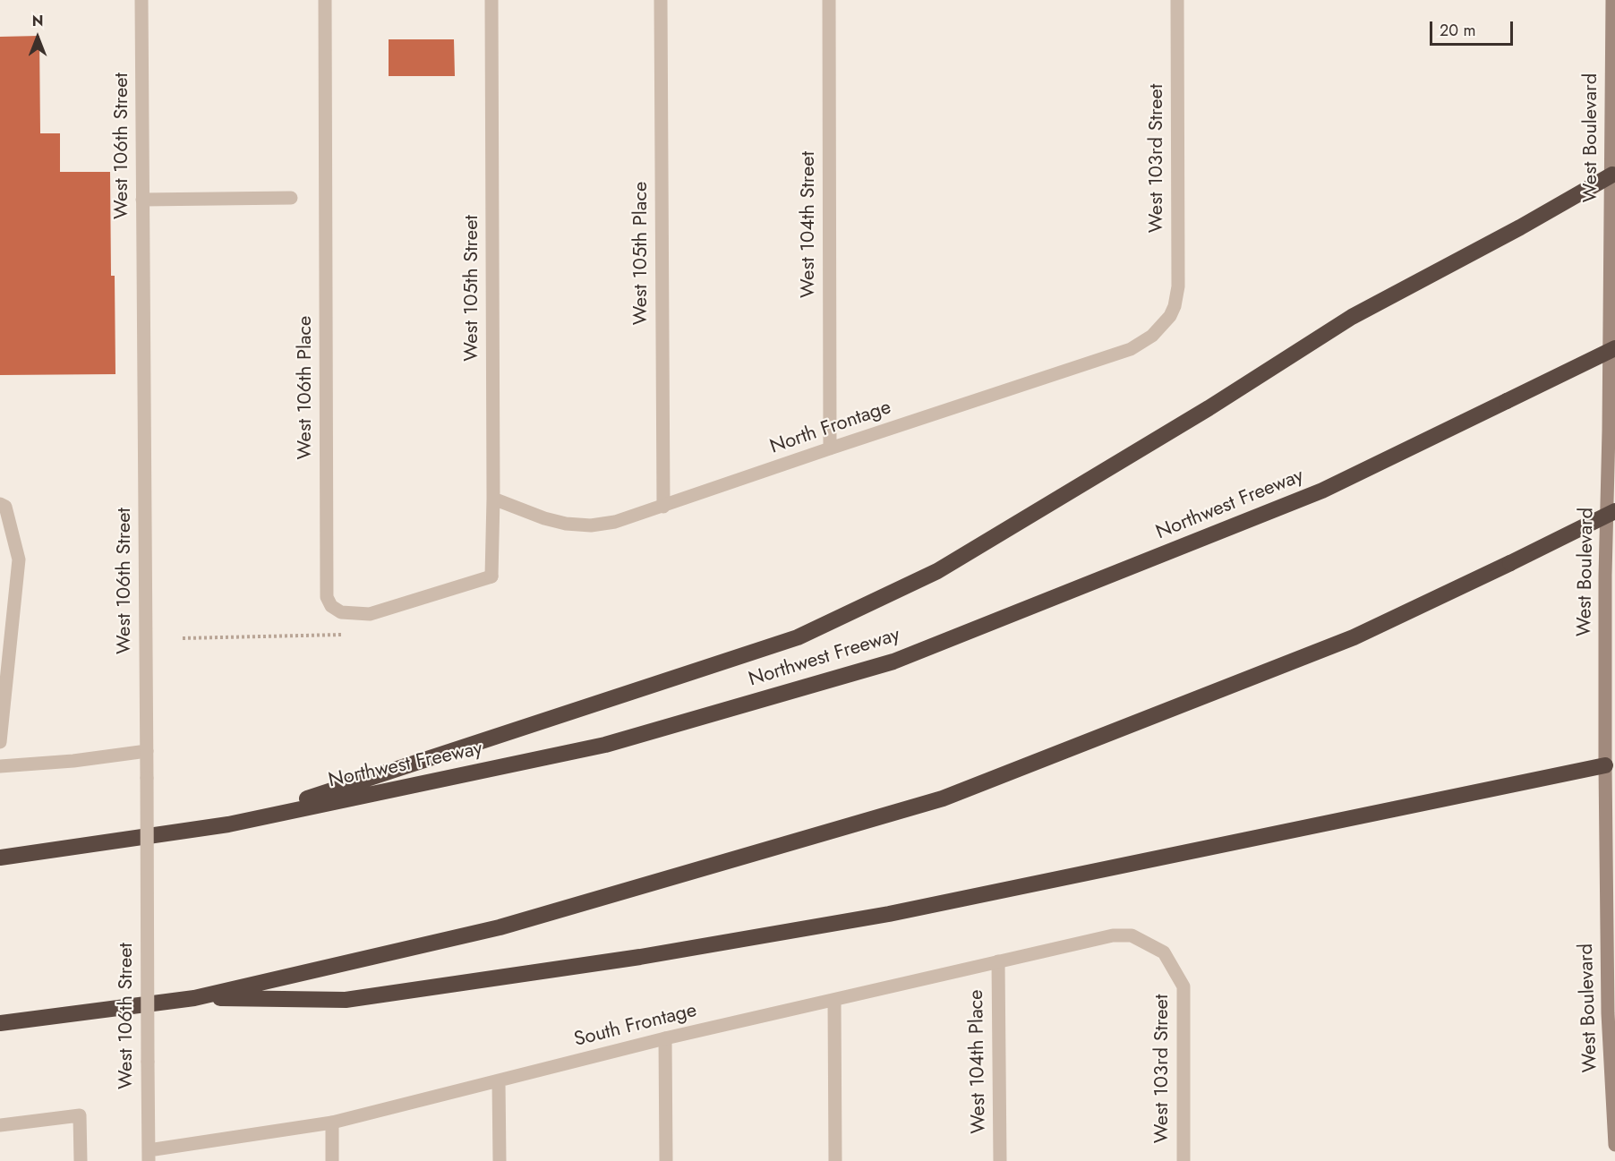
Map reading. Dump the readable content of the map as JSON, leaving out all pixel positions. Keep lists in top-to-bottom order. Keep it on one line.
{"streets":{"highway":["Northwest Freeway"],"main road":["West Boulevard"],"street":["West 106th Street","West 103rd Street","West 104th Street","West 105th Place","West 105th Street","West 106th Place","North Frontage","South Frontage","West 104th Place"]},"crossings":[["West 106th Street","South Frontage"],["West 103rd Street","North Frontage"],["West 103rd Street","South Frontage"],["West 104th Street","North Frontage"],["West 105th Place","North Frontage"],["West 105th Street","West 106th Place"],["West 105th Street","North Frontage"],["South Frontage","West 104th Place"]],"scale_bar":"20 m","north":"top"}
